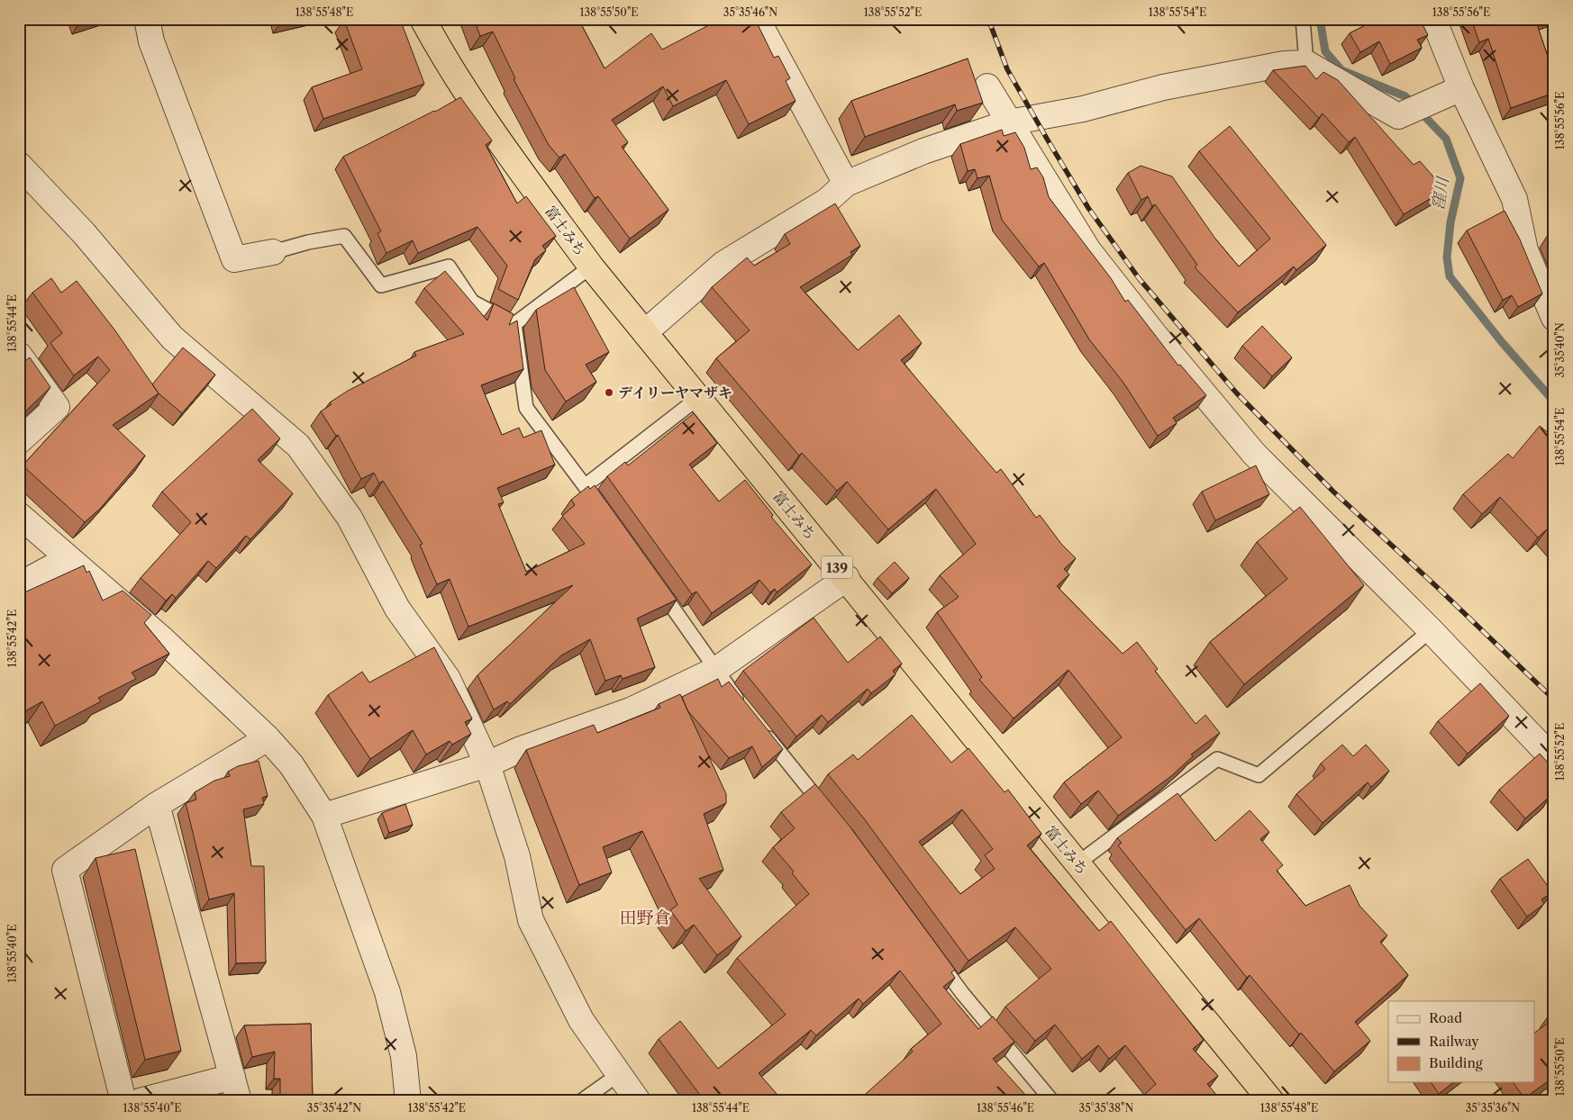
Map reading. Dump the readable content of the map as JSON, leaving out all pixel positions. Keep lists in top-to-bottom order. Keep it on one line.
{"streets":{"highway":["富士みち","139"]},"districts":["田野倉"],"water":["窪川"],"places":["デイリーヤマザキ"],"legend":["Road","Railway","Building"],"coordinates":["138°55'48\"E","138°55'50\"E","35°35'46\"N","138°55'52\"E","138°55'54\"E","138°55'56\"E","138°55'44\"E","35°35'40\"N","138°55'42\"E","138°55'40\"E","35°35'42\"N","138°55'46\"E","35°35'38\"N","35°35'36\"N"]}
